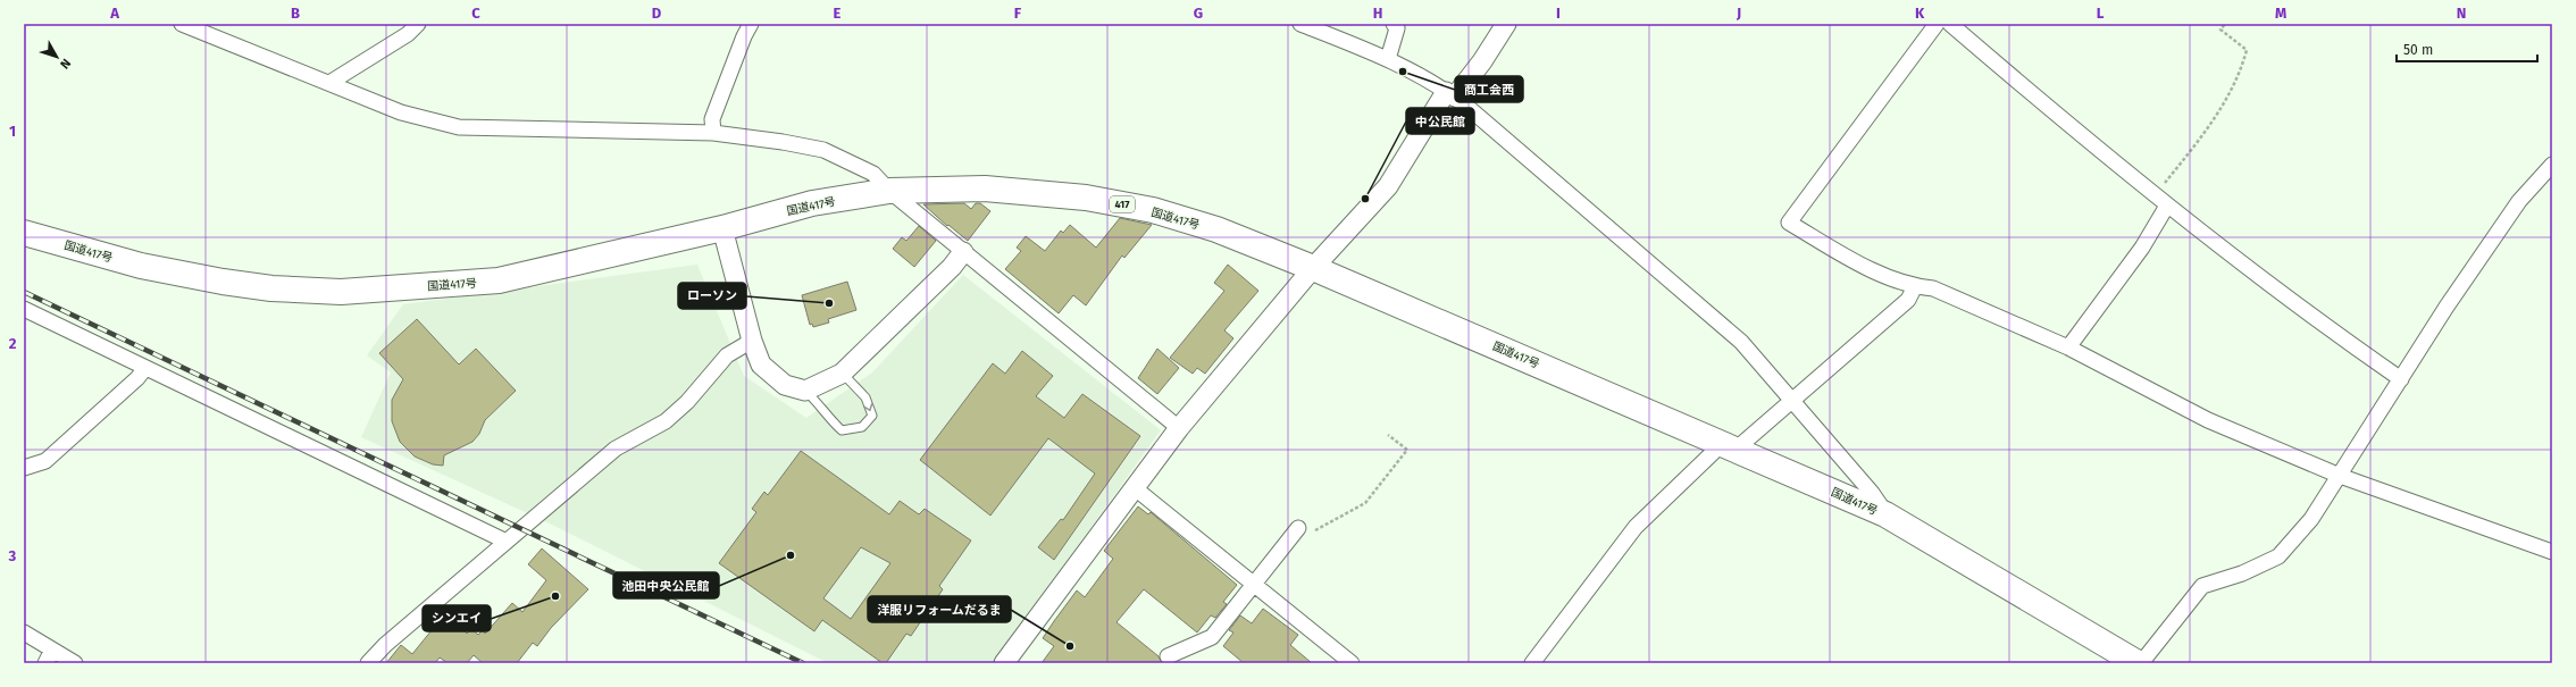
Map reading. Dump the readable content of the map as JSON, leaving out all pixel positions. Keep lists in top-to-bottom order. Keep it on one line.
{"streets":{"highway":["417","国道417号"]},"places":["商工会西","中公民館","ローソン","池田中央公民館","シンエイ","洋服リフォームだるま"],"scale_bar":"50 m","north":"bottom right","grid":{"columns":["A","B","C","D","E","F","G","H","I","J","K","L","M","N"],"rows":["1","2","3"]}}
